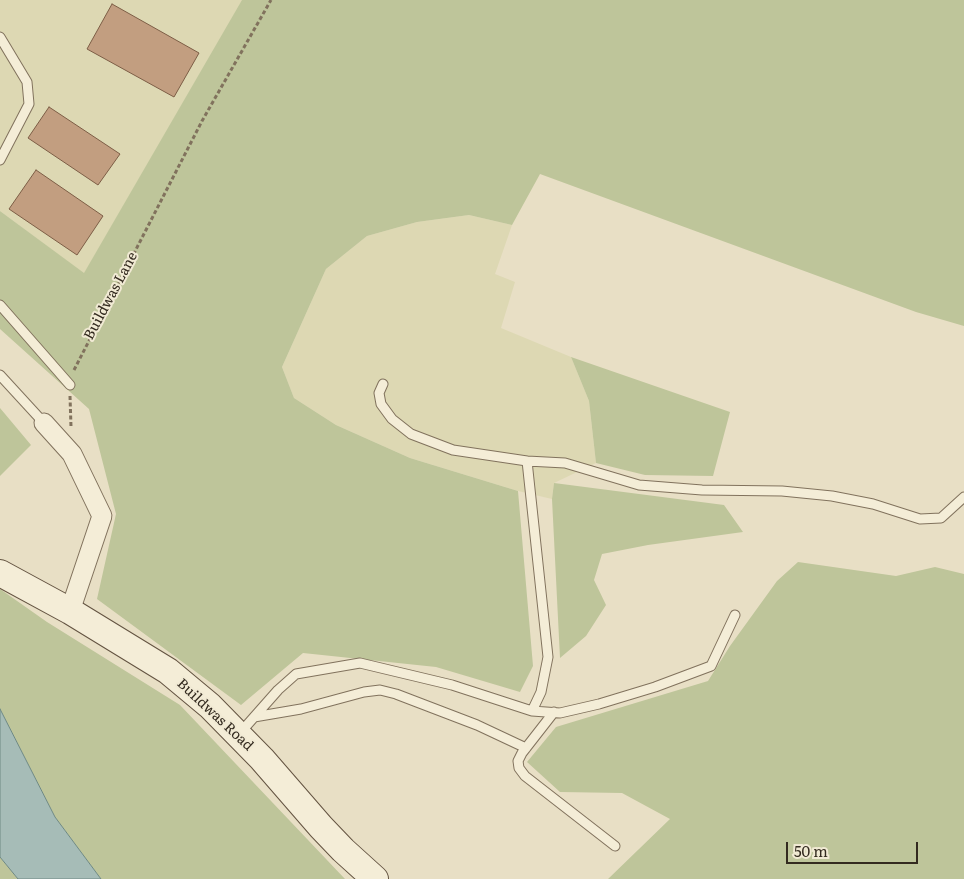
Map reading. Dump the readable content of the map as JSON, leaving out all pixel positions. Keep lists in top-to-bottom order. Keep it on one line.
{"streets":{"main road":["Buildwas Road"],"path":["Buildwas Lane"]},"scale_bar":"50 m"}
